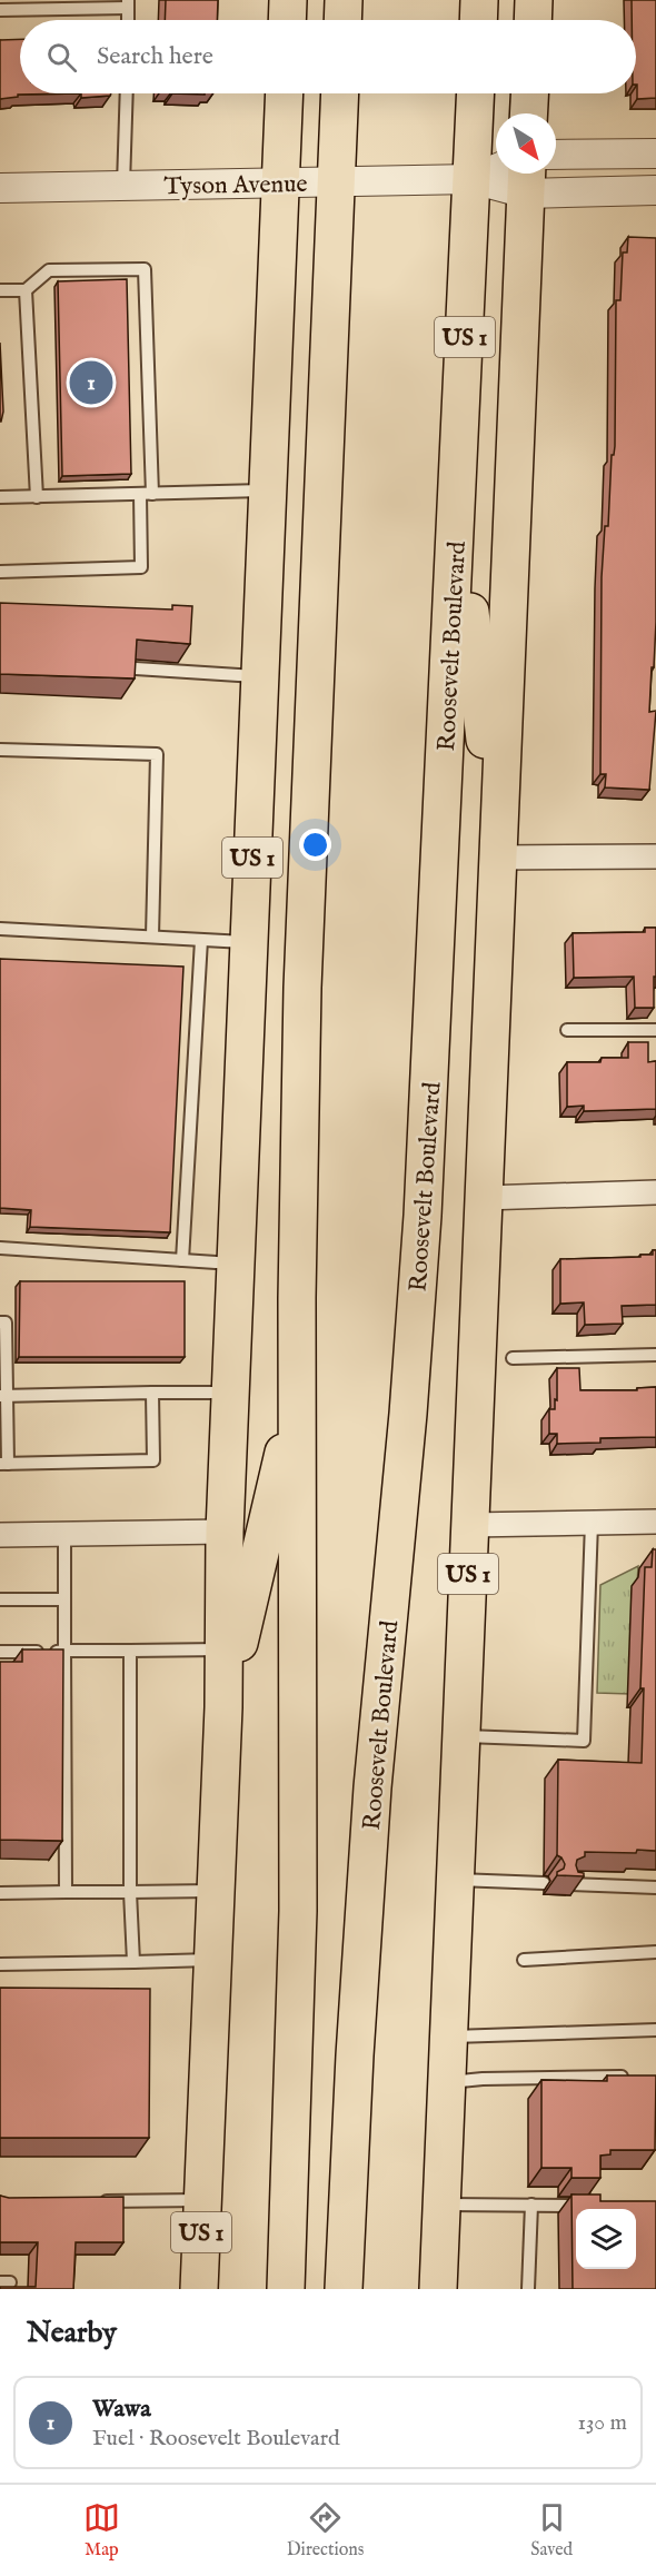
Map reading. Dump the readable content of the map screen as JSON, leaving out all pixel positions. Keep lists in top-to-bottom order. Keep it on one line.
{"streets":{"highway":["US 1","Roosevelt Boulevard"],"street":["Tyson Avenue"]},"crossings":[["Tyson Avenue","US 1"],["Tyson Avenue","Roosevelt Boulevard"]],"north":"bottom right","page":{"search":"Search here","pins":"1","heading":"Nearby","list":[{"mark":"1","name":"Wawa","note":"Fuel · Roosevelt Boulevard","value":"130 m"}],"nav":["Map","Directions","Saved"]}}
